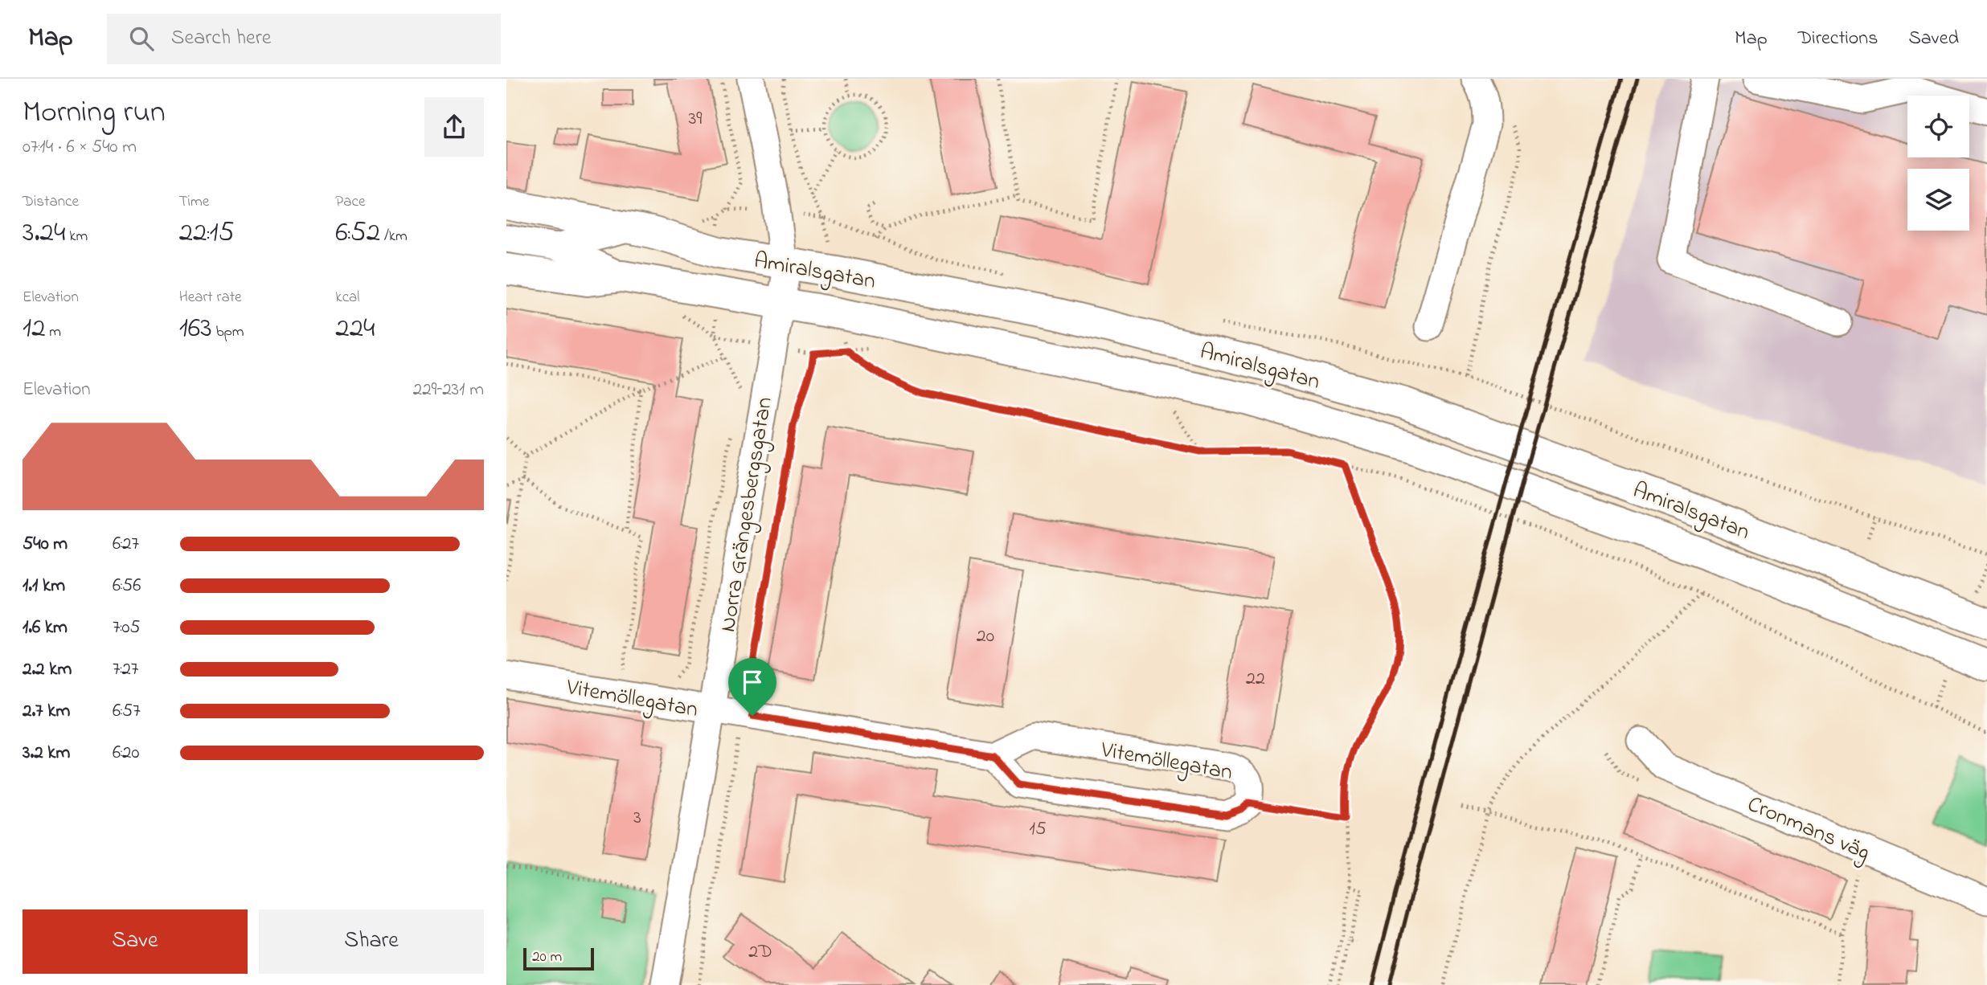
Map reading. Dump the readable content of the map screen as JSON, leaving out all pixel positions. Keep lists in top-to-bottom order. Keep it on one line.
{"streets":{"main road":["Amiralsgatan"],"street":["Norra Grängesbergsgatan","Vitemöllegatan","Cronmans väg"]},"crossings":[["Amiralsgatan","Norra Grängesbergsgatan"],["Norra Grängesbergsgatan","Vitemöllegatan"]],"house_numbers":["39","20","22","3","15","2D"],"scale_bar":"20 m","page":{"header":"Map","search":"Search here","nav":["Map","Directions","Saved"],"heading":["Morning run","07:14 · 6 × 540 m"],"stats":[["Distance","3.24 km"],["Time","22:15"],["Pace","6:52 /km"],["Elevation","12 m"],["Heart rate","163 bpm"],["kcal","224"]],"chart":["Elevation","229–231 m"],"list":[{"name":"540 m","note":"6:27"},{"name":"1.1 km","note":"6:56"},{"name":"1.6 km","note":"7:05"},{"name":"2.2 km","note":"7:27"},{"name":"2.7 km","note":"6:57"},{"name":"3.2 km","note":"6:20"}],"buttons":["Save","Share"],"scale":"20 m"}}
